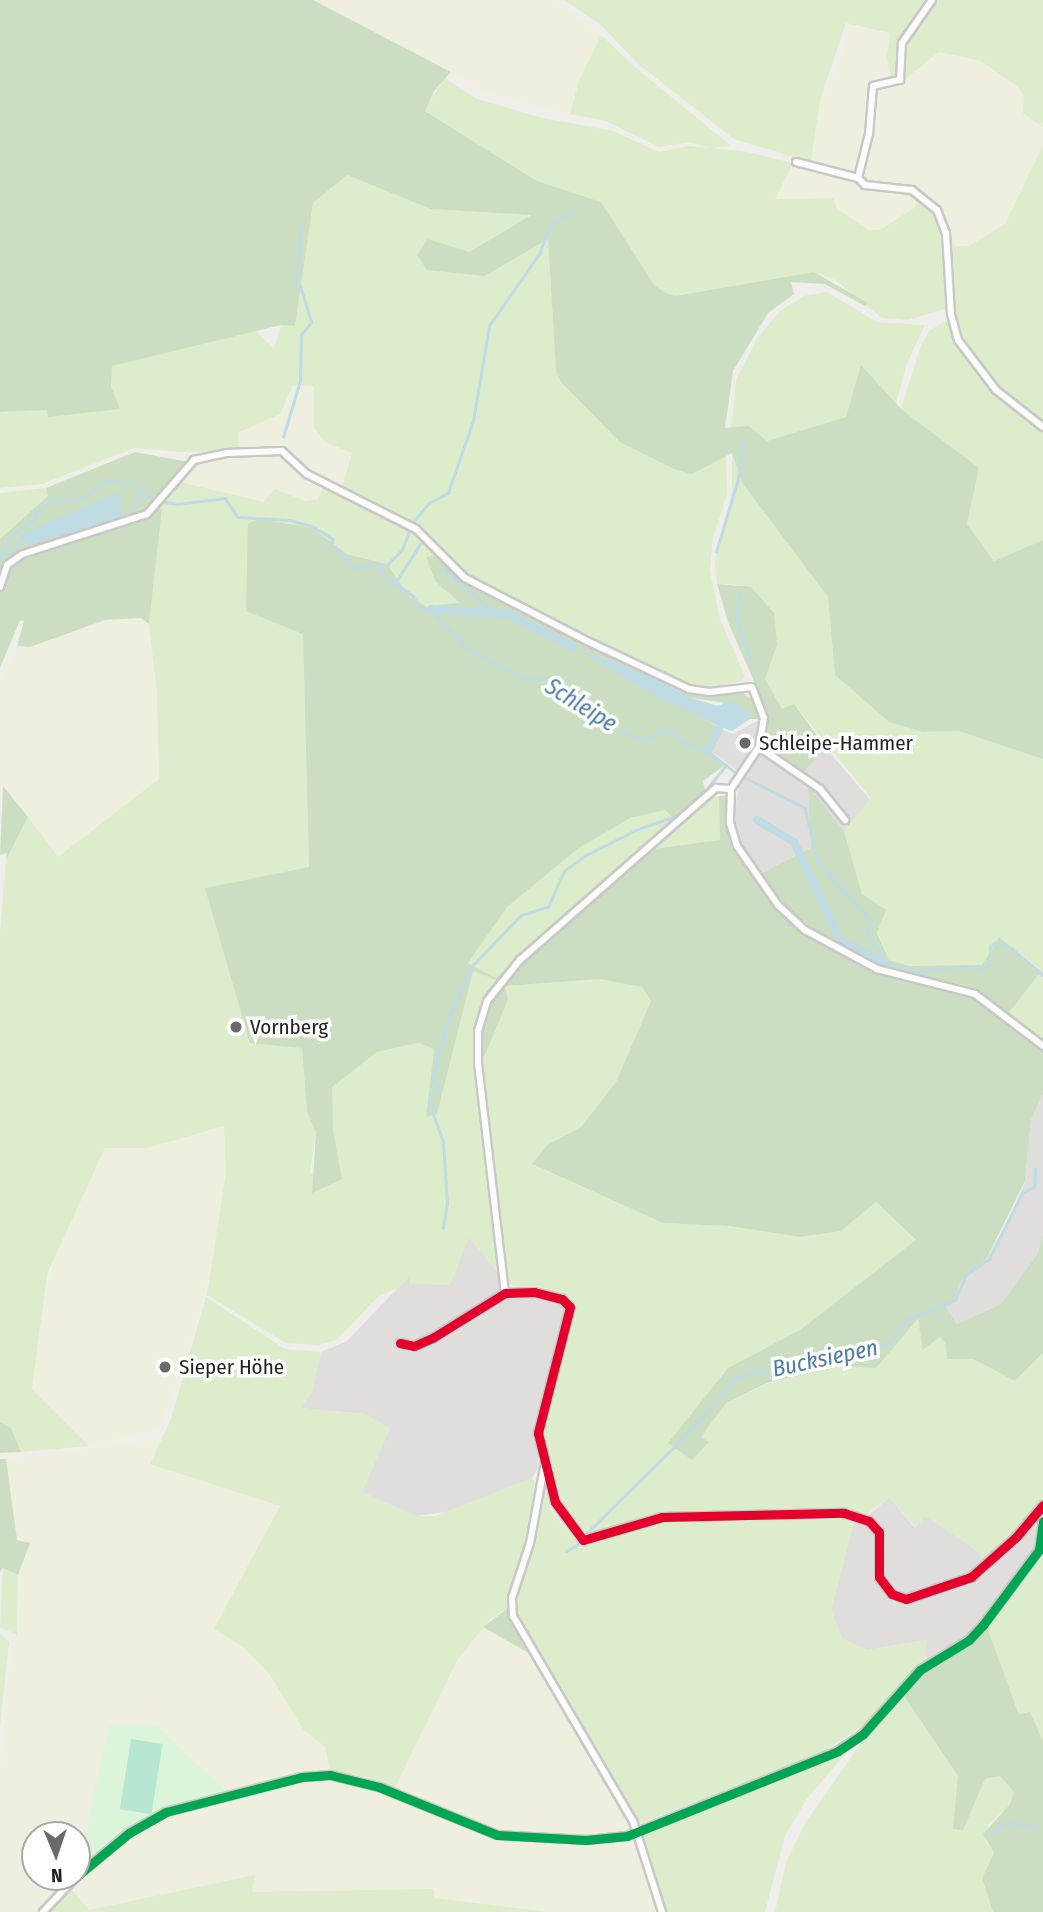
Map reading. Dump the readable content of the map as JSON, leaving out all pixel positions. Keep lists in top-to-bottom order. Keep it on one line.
{"water":["Schleipe","Bucksiepen"],"places":["Schleipe-Hammer","Vornberg","Sieper Höhe"],"north":"bottom"}
